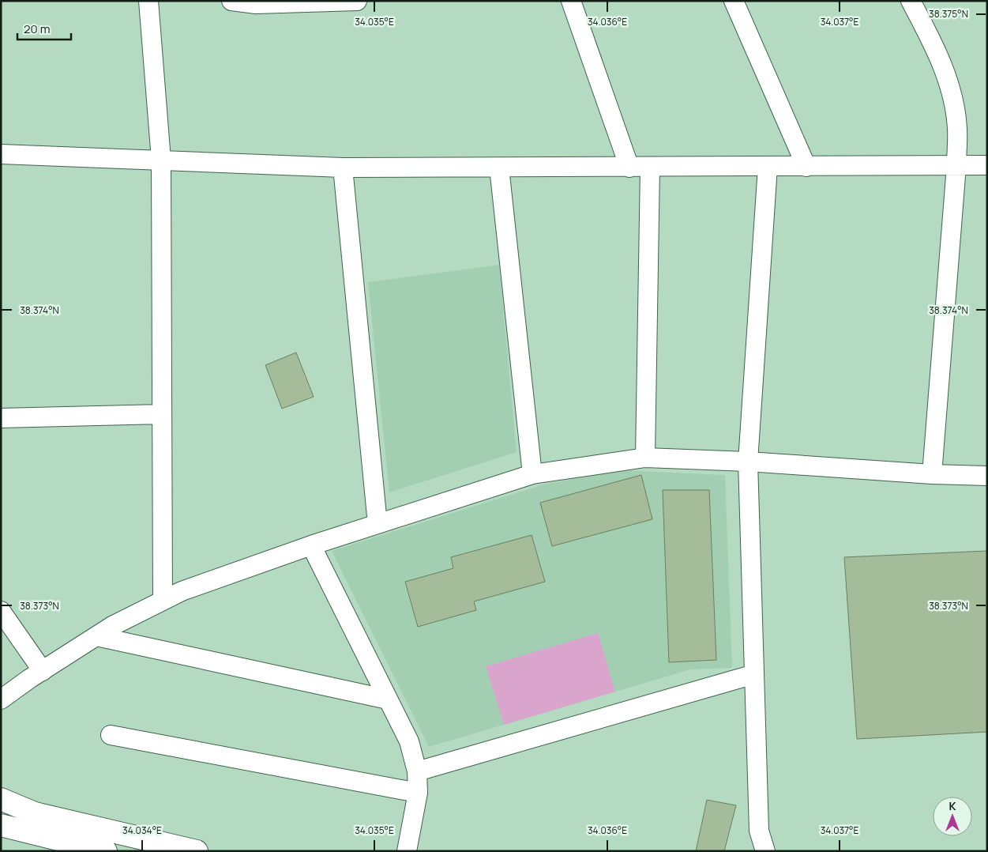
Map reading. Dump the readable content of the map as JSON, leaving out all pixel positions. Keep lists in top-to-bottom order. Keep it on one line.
{"scale_bar":"20 m","north":"top","coordinates":["38.375°N","34.035°E","34.036°E","34.037°E","38.374°N","38.373°N","34.034°E"]}
